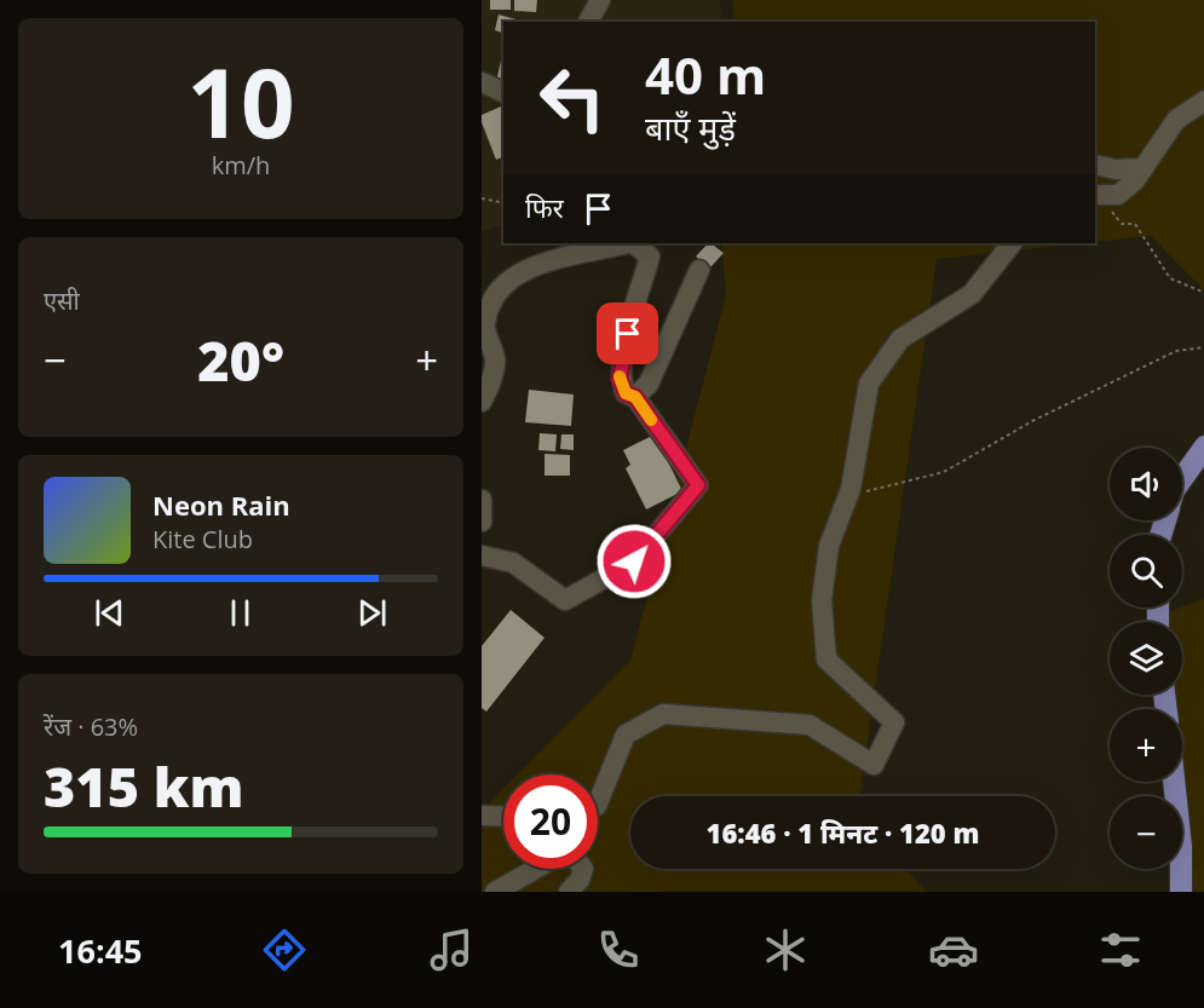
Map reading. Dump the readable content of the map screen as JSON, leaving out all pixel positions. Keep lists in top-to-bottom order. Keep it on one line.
{"page":{"tile":[["10","km/h"],"एसी",["रेंज · 63%","315 km"]],"turn":["40 m","बाएँ मुड़ें"],"then":"फिर","heat":["−","20°","+"],"map_buttons":["+","−"],"song":["Neon Rain","Kite Club"],"limit":"20","trip":"16:46 · 1 मिनट · 120 m","tabs":"16:45"}}
